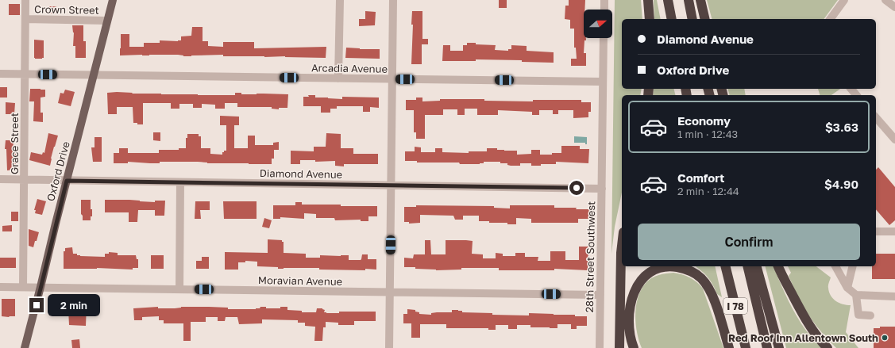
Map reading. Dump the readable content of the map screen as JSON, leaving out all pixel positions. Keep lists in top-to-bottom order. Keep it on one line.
{"streets":{"highway":["I 78"],"main road":["Oxford Drive"],"street":["Crown Street","Arcadia Avenue","Grace Street","Diamond Avenue","28th Street Southwest","Moravian Avenue"]},"crossings":[["Crown Street","Grace Street"],["Crown Street","Oxford Drive"],["Arcadia Avenue","Grace Street"],["Arcadia Avenue","Oxford Drive"],["Arcadia Avenue","28th Street Southwest"],["Grace Street","Diamond Avenue"],["Grace Street","Moravian Avenue"],["Oxford Drive","Diamond Avenue"],["Oxford Drive","Moravian Avenue"],["Diamond Avenue","28th Street Southwest"],["28th Street Southwest","Moravian Avenue"]],"places":["Red Roof Inn Allentown South"],"north":"right","page":{"banner":["Diamond Avenue","Oxford Drive"],"list":[{"name":"Economy","note":"1 min · 12:43","value":"$3.63"},{"name":"Comfort","note":"2 min · 12:44","value":"$4.90"}],"buttons":"Confirm","bubble":"2 min"}}
